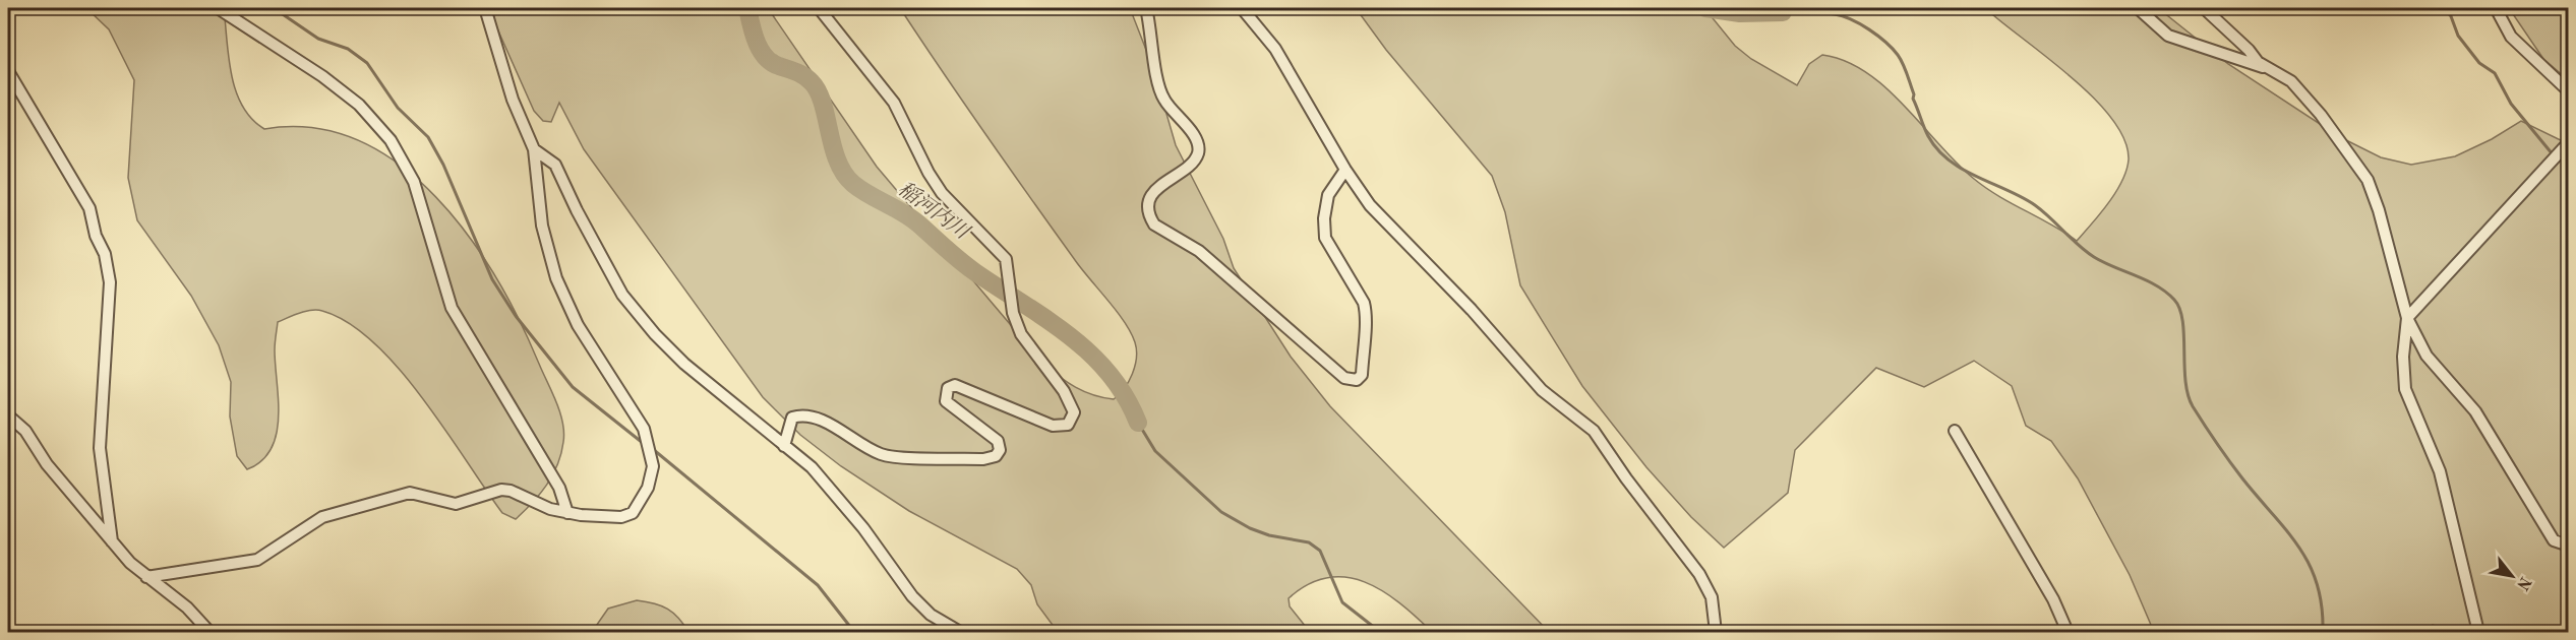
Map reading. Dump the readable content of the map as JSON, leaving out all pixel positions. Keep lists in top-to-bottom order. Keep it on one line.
{"water":["稲河内川"],"north":"bottom right"}
